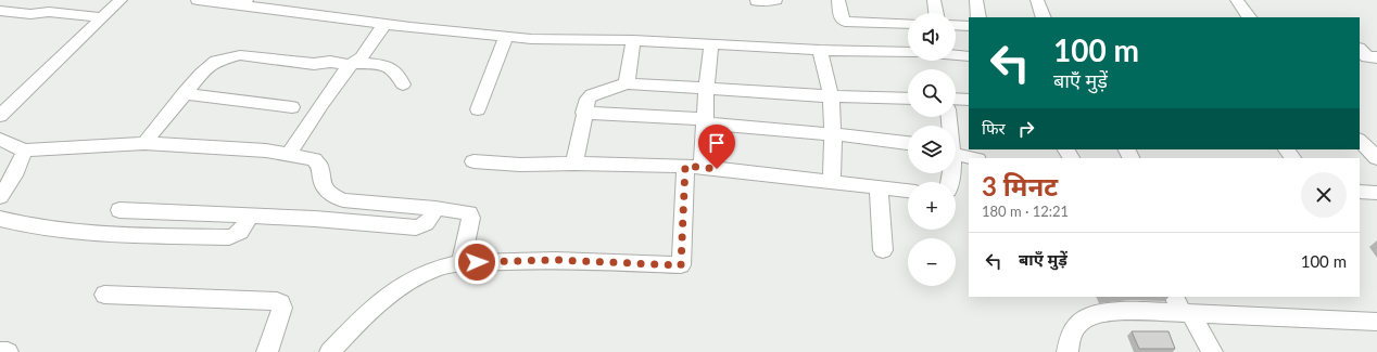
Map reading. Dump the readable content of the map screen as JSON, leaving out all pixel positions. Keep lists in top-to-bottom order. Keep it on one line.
{"page":{"map_buttons":["+","−"],"turn":["100 m","बाएँ मुड़ें"],"then":"फिर","heading":["3 मिनट","180 m · 12:21"],"list":[{"name":"बाएँ मुड़ें","value":"100 m"}]}}
